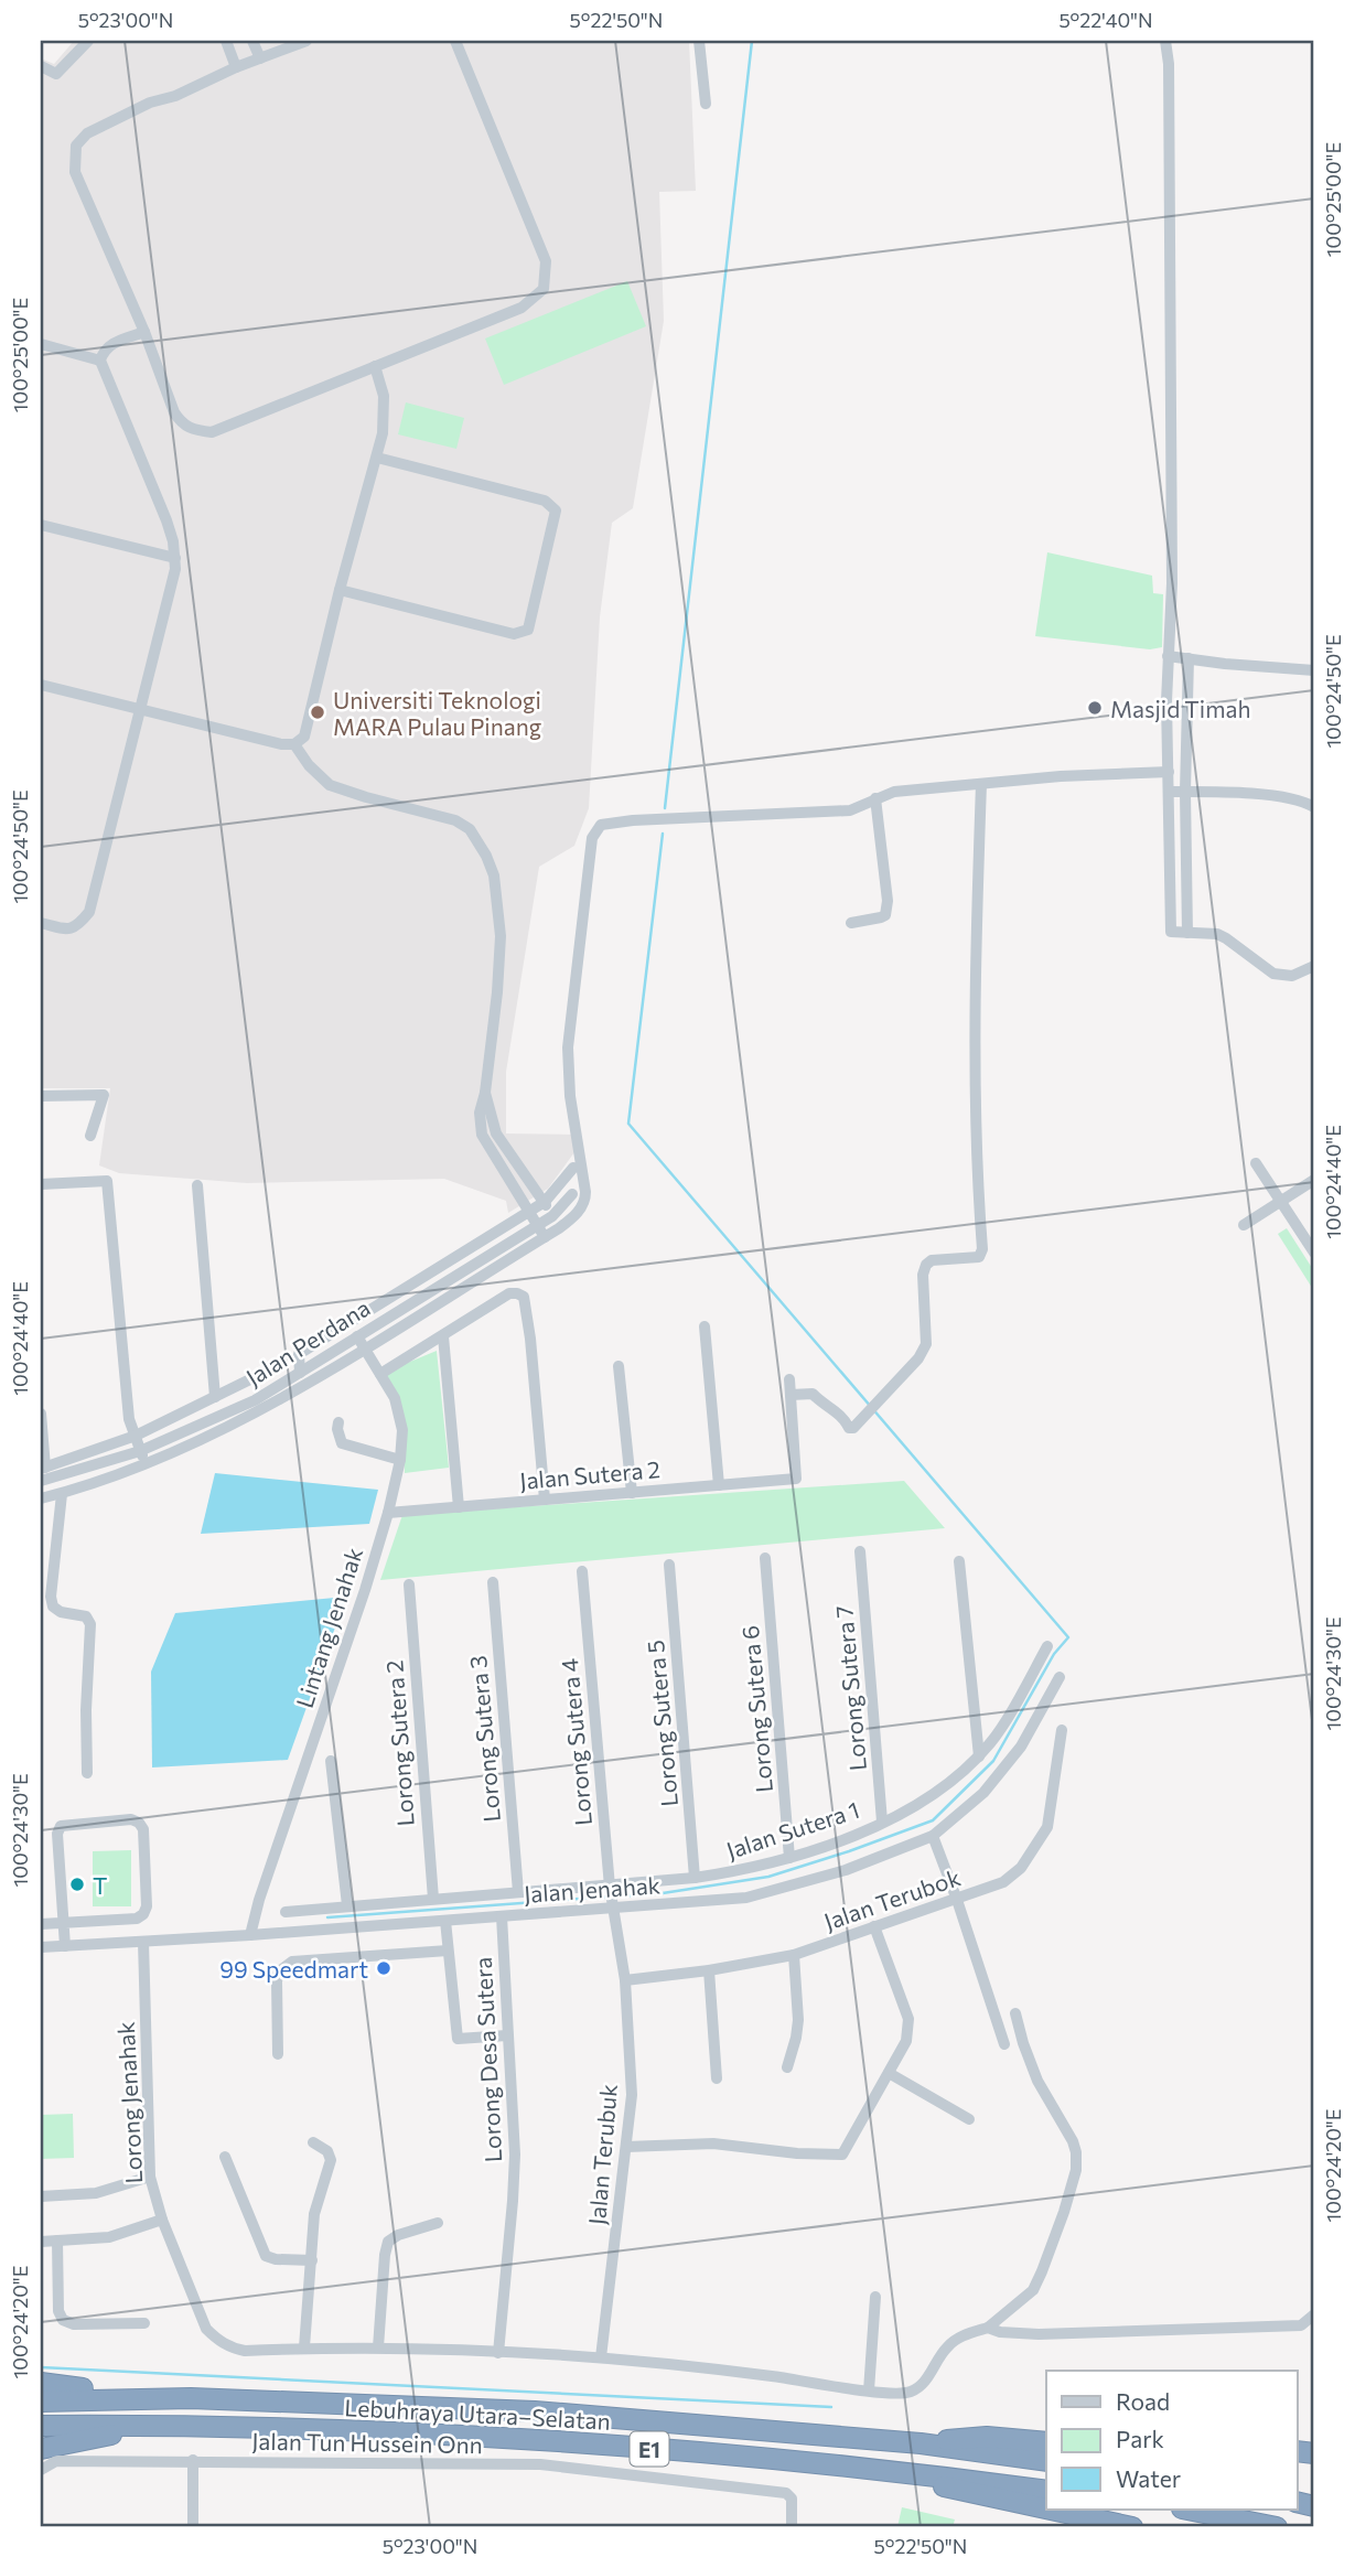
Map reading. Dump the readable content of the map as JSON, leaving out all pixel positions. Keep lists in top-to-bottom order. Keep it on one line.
{"streets":{"highway":["Lebuhraya Utara–Selatan","E1"],"street":["Jalan Perdana","Jalan Sutera 2","Lintang Jenahak","Lorong Sutera 7","Lorong Sutera 6","Lorong Sutera 5","Lorong Sutera 3","Lorong Sutera 4","Lorong Sutera 2","Jalan Sutera 1","Jalan Jenahak","Jalan Terubok","Lorong Desa Sutera","Lorong Jenahak","Jalan Terubuk","Jalan Tun Hussein Onn"]},"crossings":[["Jalan Perdana","Lintang Jenahak"],["Jalan Sutera 2","Lintang Jenahak"],["Lintang Jenahak","Jalan Jenahak"],["Lorong Sutera 7","Jalan Sutera 1"],["Lorong Sutera 6","Jalan Sutera 1"],["Lorong Sutera 5","Jalan Sutera 1"],["Lorong Sutera 3","Jalan Sutera 1"],["Lorong Sutera 4","Jalan Sutera 1"],["Lorong Sutera 4","Jalan Jenahak"],["Lorong Sutera 4","Jalan Terubuk"],["Lorong Sutera 2","Jalan Sutera 1"],["Jalan Jenahak","Lorong Desa Sutera"],["Jalan Jenahak","Lorong Jenahak"],["Jalan Jenahak","Jalan Terubuk"],["Jalan Terubok","Jalan Terubuk"]],"places":["Masjid Timah","Universiti Teknologi MARA Pulau Pinang","T","99 Speedmart"],"legend":["Road","Park","Water"],"coordinates":["5°23'00\"N","5°22'50\"N","5°22'40\"N","100°25'00\"E","100°24'50\"E","100°24'40\"E","100°24'30\"E","100°24'20\"E"]}
